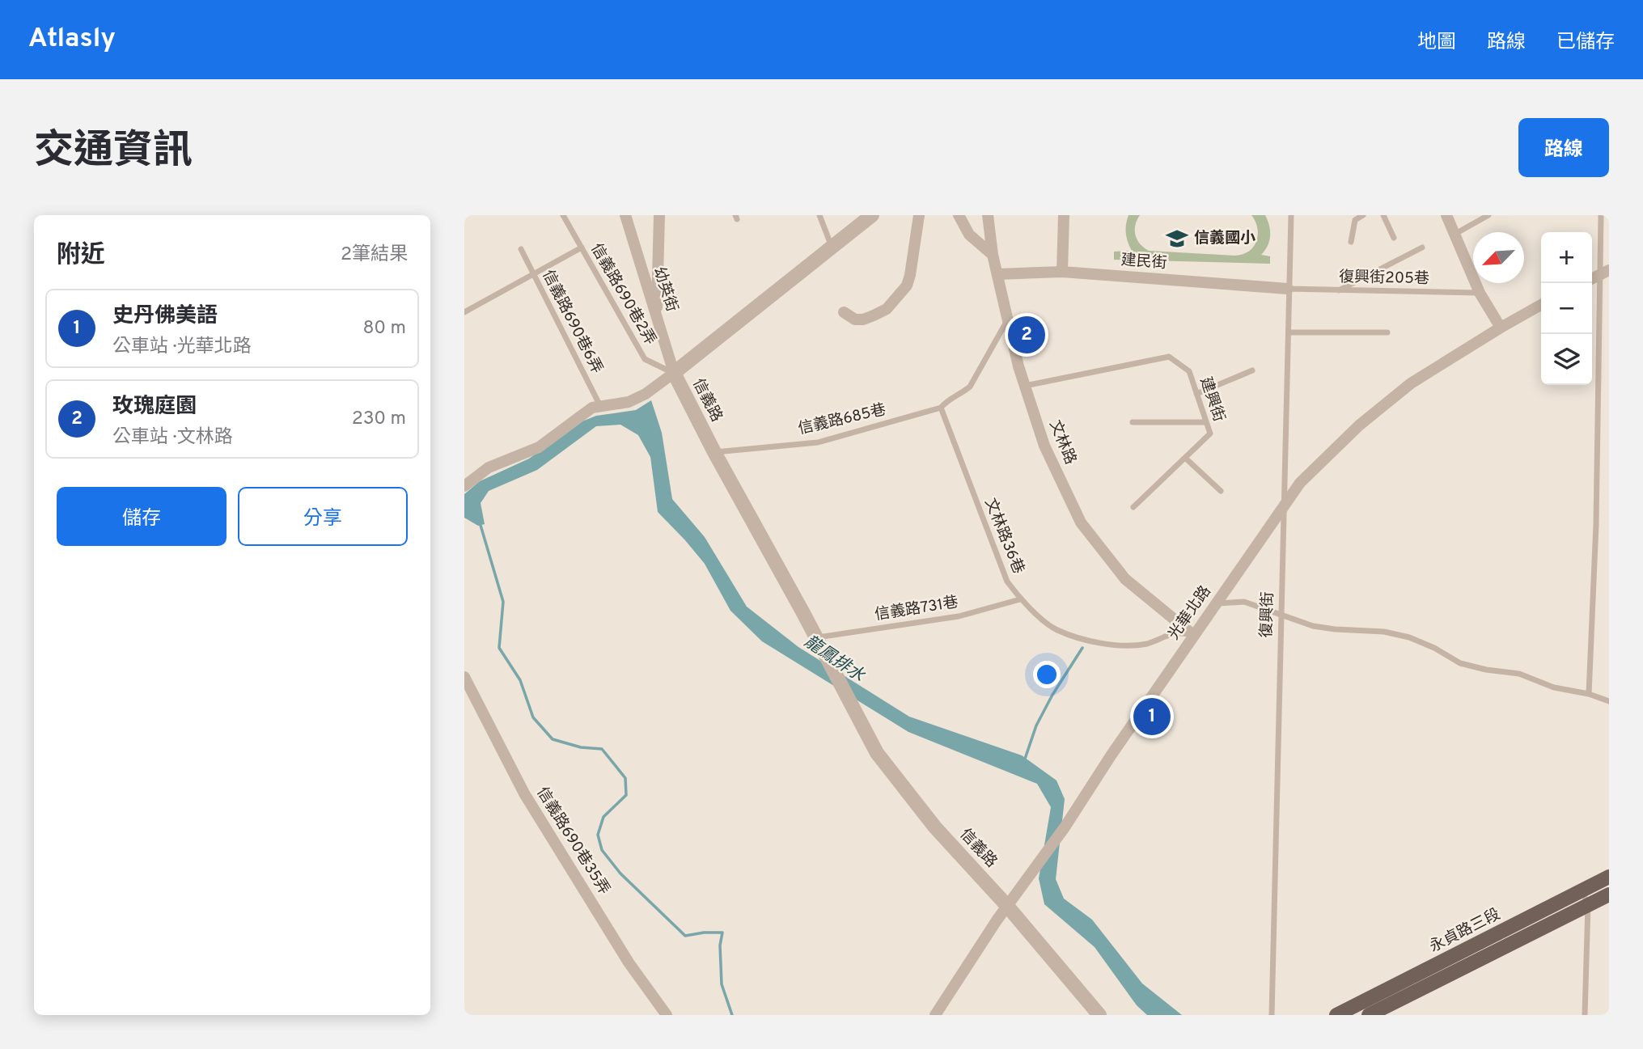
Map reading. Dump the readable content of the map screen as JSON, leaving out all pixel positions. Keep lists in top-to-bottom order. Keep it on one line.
{"streets":{"main road":["永貞路三段"],"street":["建民街","幼英街","信義路","文林路","光華北路","信義路690巷35弄"],"lane":["復興街205巷","信義路690巷2弄","信義路690巷6弄","建興街","信義路685巷","文林路36巷","信義路731巷","復興街"]},"crossings":[["建民街","復興街205巷"],["建民街","文林路"],["建民街","復興街"],["復興街205巷","復興街"],["幼英街","信義路690巷2弄"],["幼英街","信義路"],["信義路690巷2弄","信義路"],["建興街","文林路"],["信義路","信義路685巷"],["信義路","信義路731巷"],["信義路","光華北路"],["信義路685巷","文林路36巷"],["文林路","文林路36巷"],["文林路","光華北路"],["文林路36巷","信義路731巷"],["文林路36巷","光華北路"],["光華北路","復興街"]],"water":["龍鳳排水"],"places":{"school or university":["信義國小"]},"north":"bottom left","page":{"header":"Atlasly","nav":["地圖","路線","已儲存"],"title":"交通資訊","buttons":["路線",["儲存","分享"]],"heading":["附近","2筆結果"],"map_buttons":["+","−"],"list":[{"mark":"1","name":"史丹佛美語","note":"公車站 · 光華北路","value":"80 m"},{"mark":"2","name":"玫瑰庭園","note":"公車站 · 文林路","value":"230 m"}],"pins":["2","1"]}}
